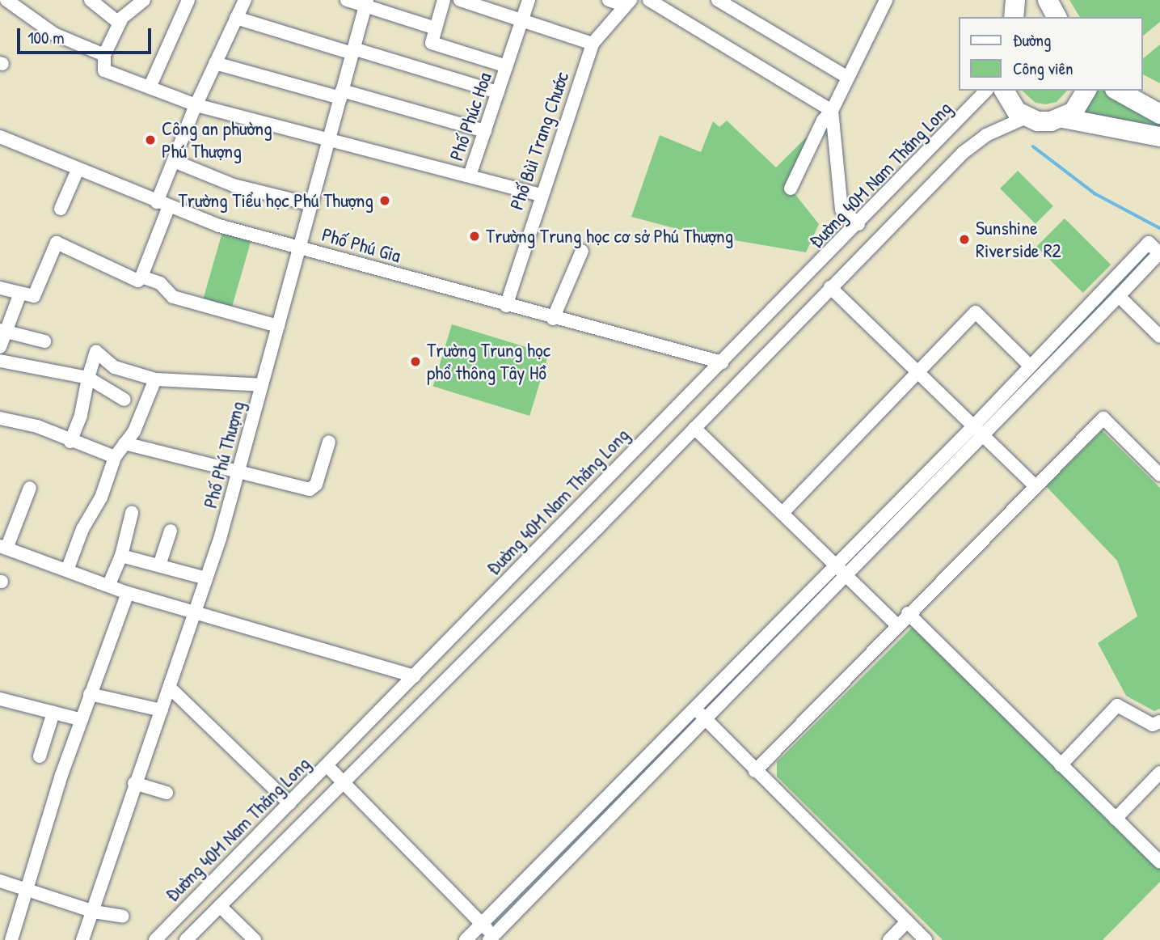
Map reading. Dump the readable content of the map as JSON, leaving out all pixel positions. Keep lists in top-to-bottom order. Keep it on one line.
{"streets":{"street":["Phố Phúc Hoa","Phố Bùi Trang Chước","Đường 40M Nam Thăng Long","Phố Phú Gia","Phố Phú Thượng"]},"crossings":[["Phố Phúc Hoa","Phố Bùi Trang Chước"],["Phố Bùi Trang Chước","Phố Phú Gia"],["Đường 40M Nam Thăng Long","Phố Phú Gia"],["Phố Phú Gia","Phố Phú Thượng"]],"places":["Công an phường Phú Thượng","Trường Tiểu học Phú Thượng","Trường Trung học cơ sở Phú Thượng","Sunshine Riverside R2","Trường Trung học phổ thông Tây Hồ"],"legend":["Đường","Công viên"],"scale_bar":"100 m"}
